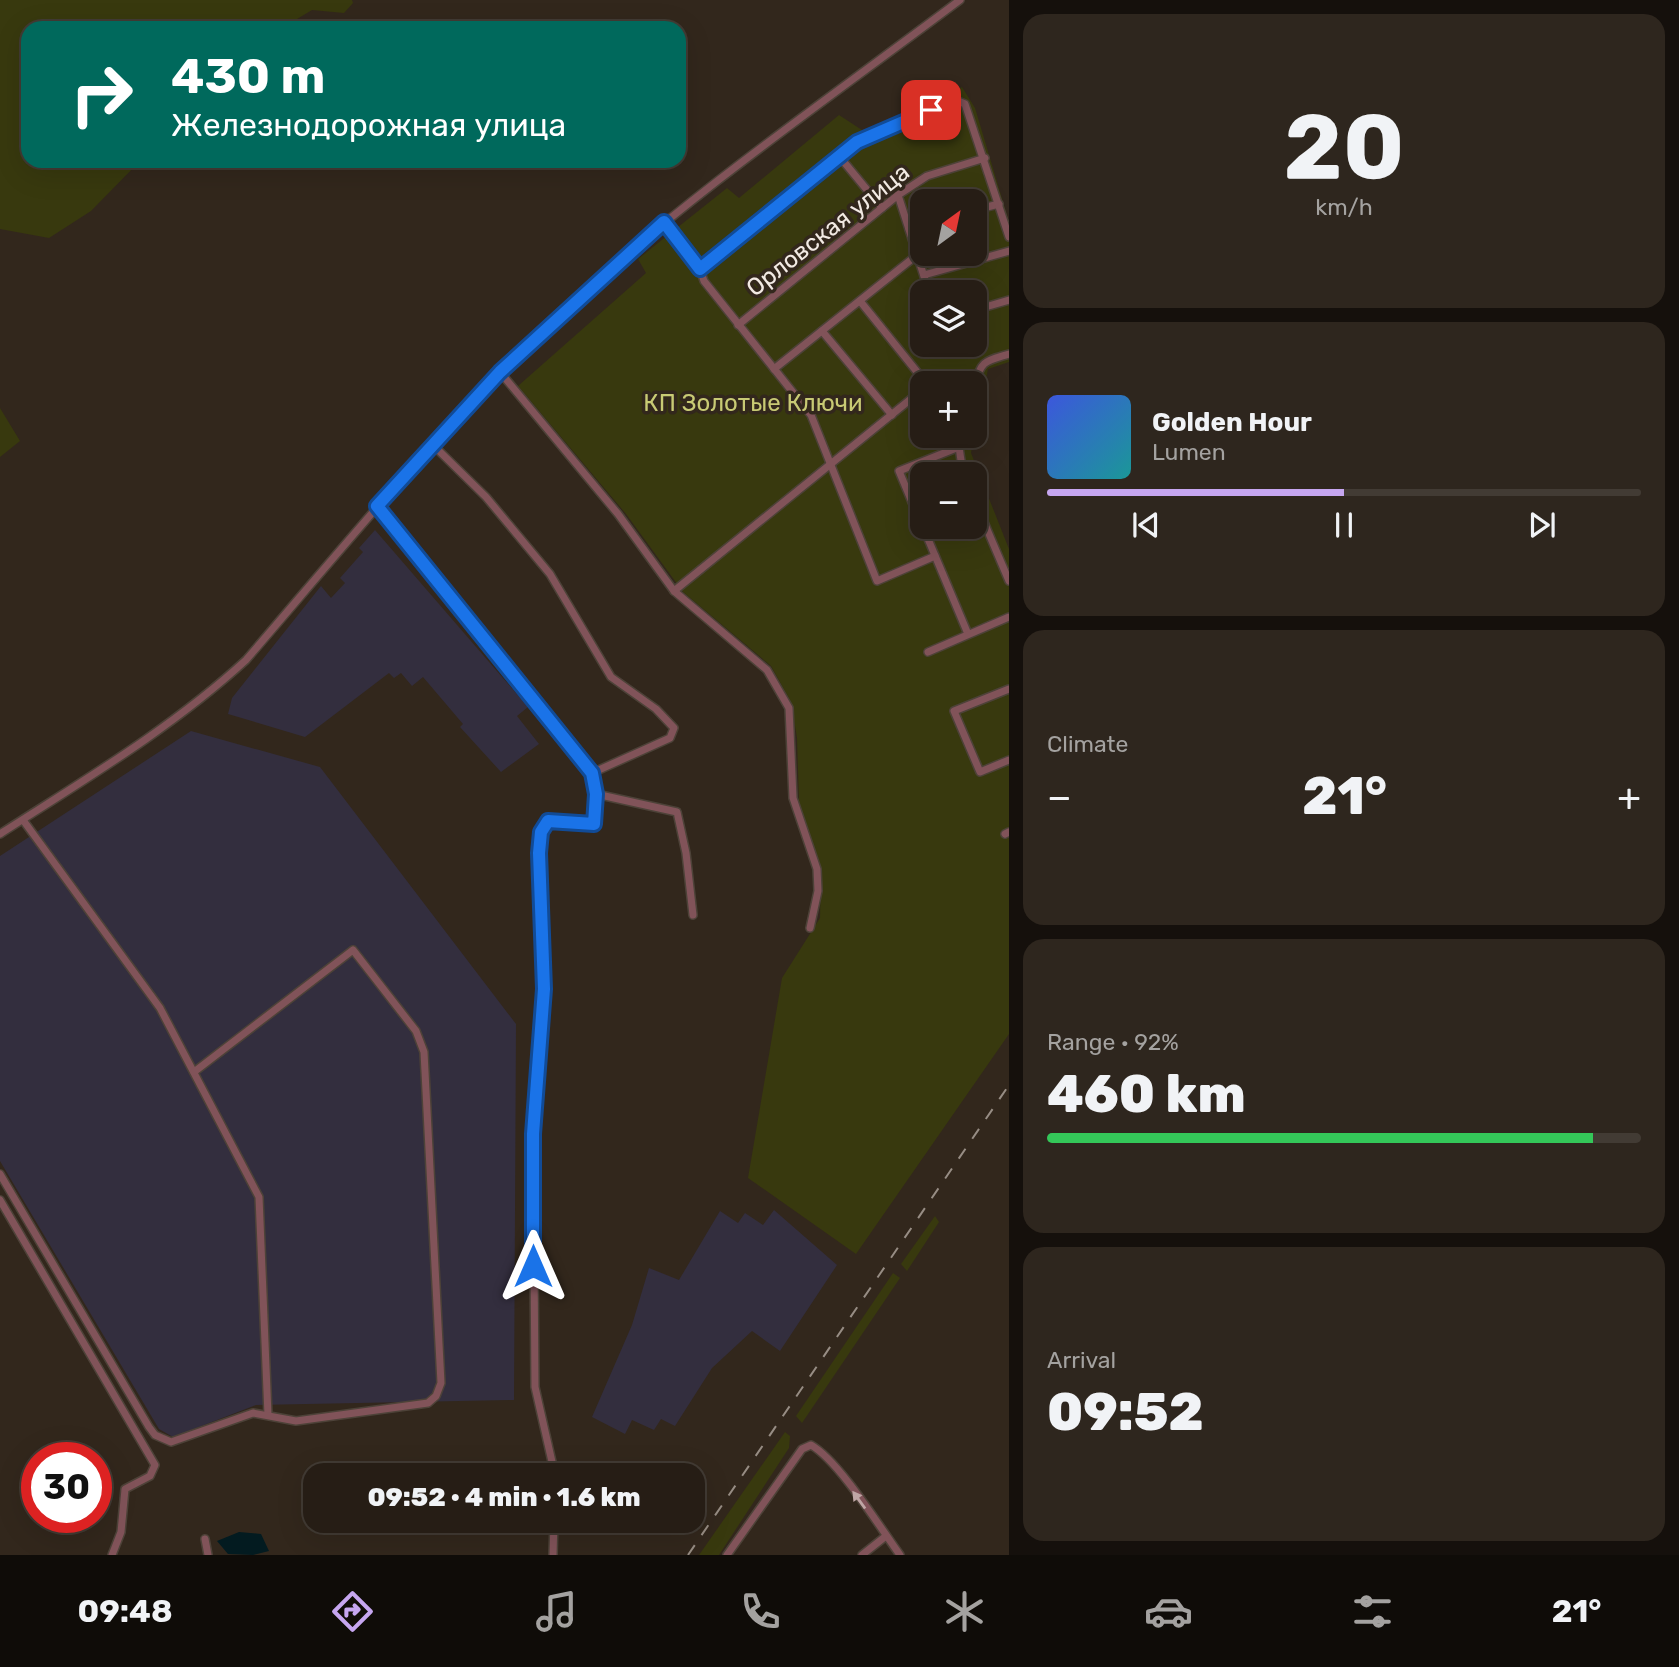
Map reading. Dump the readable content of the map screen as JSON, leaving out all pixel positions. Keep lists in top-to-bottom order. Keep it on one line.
{"streets":{"street":["Орловская улица"]},"parks":["КП Золотые Ключи"],"north":"top right","page":{"tile":[["20","km/h"],"Climate",["Range · 92%","460 km"],["Arrival","09:52"]],"turn":["430 m","Железнодорожная улица"],"map_buttons":["+","−"],"song":["Golden Hour","Lumen"],"heat":["−","21°","+"],"limit":"30","trip":"09:52 · 4 min · 1.6 km","tabs":["09:48","21°"]}}
